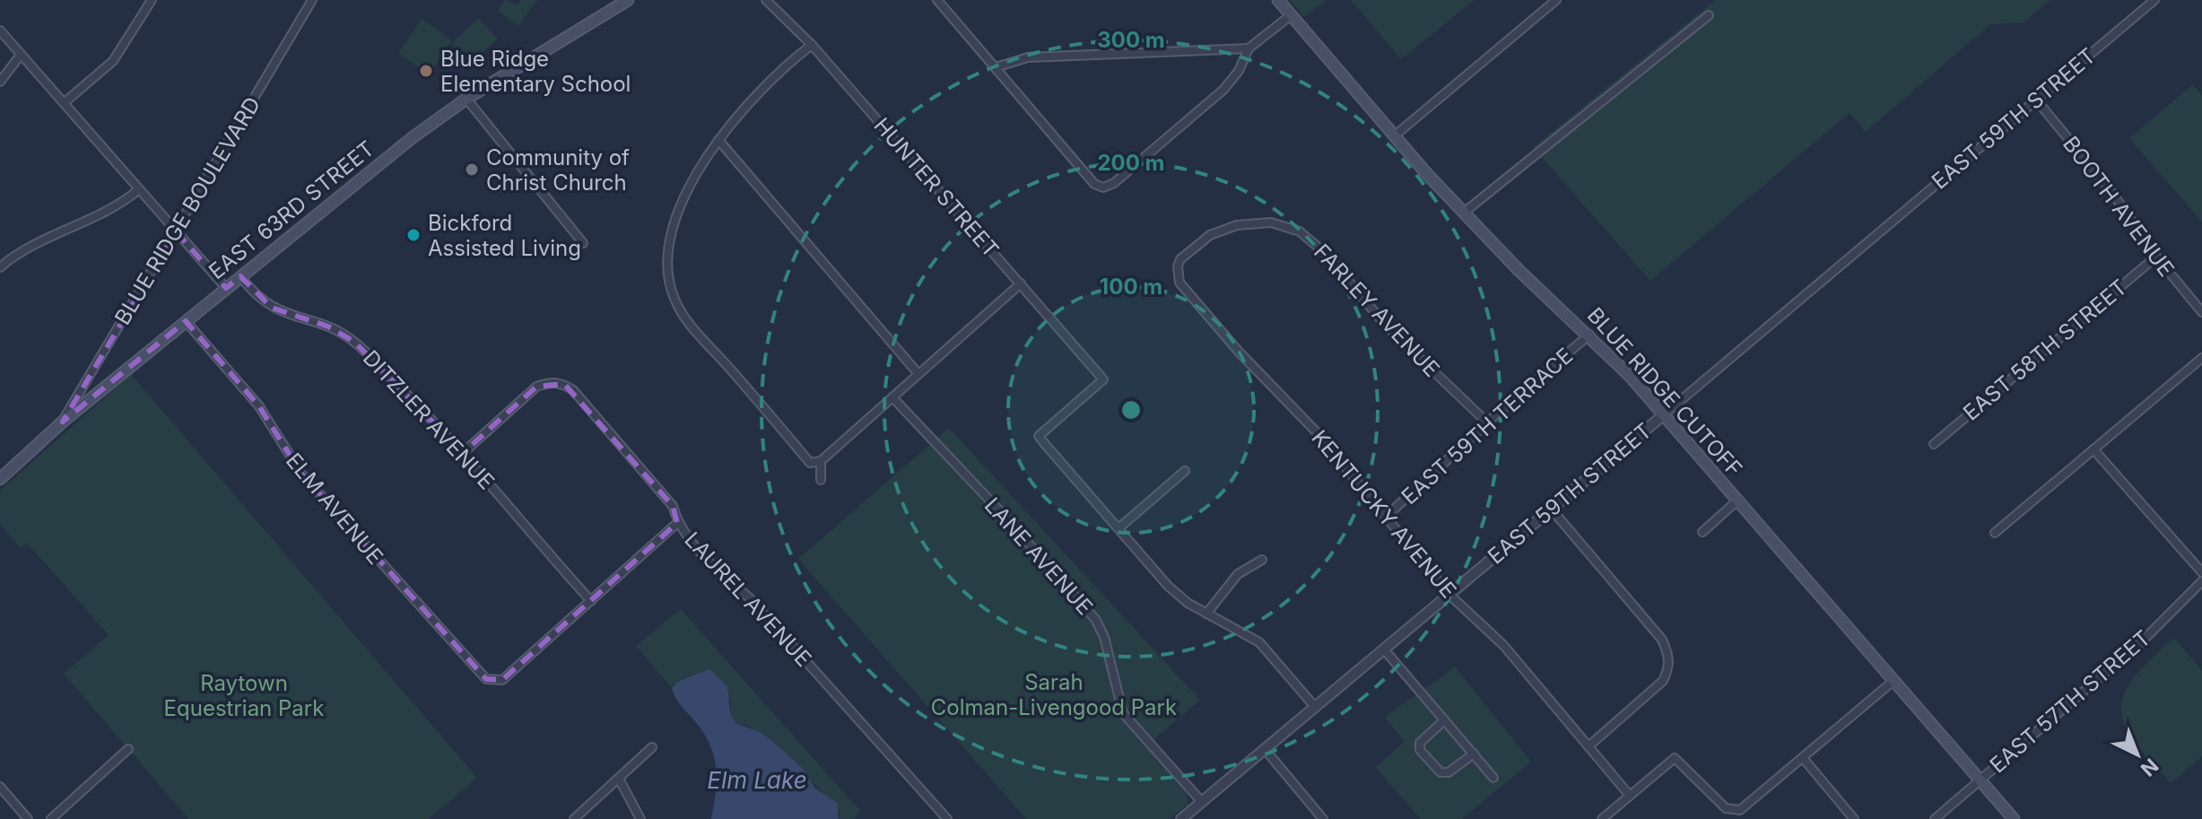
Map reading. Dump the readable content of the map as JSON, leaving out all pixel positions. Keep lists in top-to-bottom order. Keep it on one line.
{"streets":{"main road":["EAST 63RD STREET","BLUE RIDGE CUTOFF"],"street":["EAST 59TH STREET","HUNTER STREET","BOOTH AVENUE","BLUE RIDGE BOULEVARD","FARLEY AVENUE","EAST 58TH STREET","DITZLER AVENUE","EAST 59TH TERRACE","ELM AVENUE","KENTUCKY AVENUE","LANE AVENUE","LAUREL AVENUE","EAST 57TH STREET"]},"crossings":[["EAST 59TH STREET","BOOTH AVENUE"],["EAST 59TH STREET","BLUE RIDGE CUTOFF"],["EAST 59TH STREET","KENTUCKY AVENUE"],["EAST 59TH STREET","LANE AVENUE"],["BOOTH AVENUE","EAST 58TH STREET"],["EAST 63RD STREET","BLUE RIDGE BOULEVARD"],["EAST 63RD STREET","DITZLER AVENUE"],["EAST 63RD STREET","ELM AVENUE"],["FARLEY AVENUE","EAST 59TH TERRACE"],["FARLEY AVENUE","KENTUCKY AVENUE"],["BLUE RIDGE CUTOFF","EAST 59TH TERRACE"],["BLUE RIDGE CUTOFF","EAST 57TH STREET"],["DITZLER AVENUE","ELM AVENUE"],["DITZLER AVENUE","LAUREL AVENUE"],["EAST 59TH TERRACE","KENTUCKY AVENUE"]],"water":["Elm Lake"],"parks":["Sarah Colman-Livengood Park","Raytown Equestrian Park"],"places":["Blue Ridge Elementary School","Community of Christ Church","Bickford Assisted Living"],"north":"bottom right","rings":["300 m","200 m","100 m"]}
